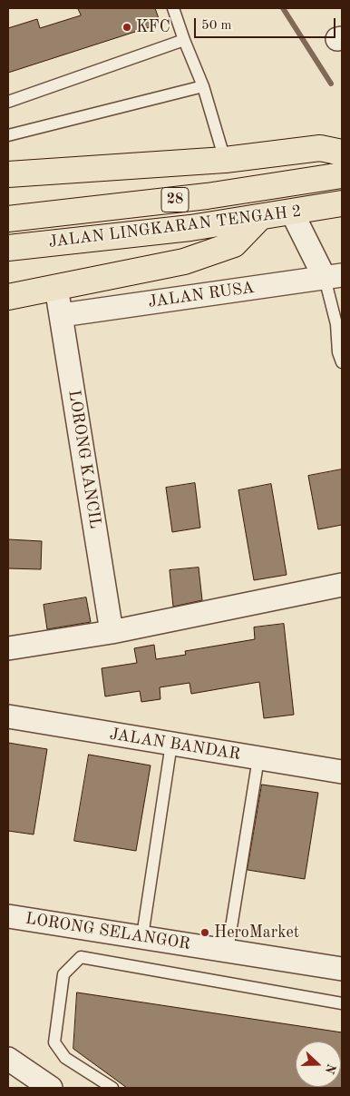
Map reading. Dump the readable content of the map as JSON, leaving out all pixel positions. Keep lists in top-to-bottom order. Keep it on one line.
{"streets":{"highway":["28","JALAN LINGKARAN TENGAH 2"],"street":["JALAN RUSA","LORONG KANCIL","JALAN BANDAR","LORONG SELANGOR"]},"crossings":[["JALAN RUSA","LORONG KANCIL"]],"places":["KFC","HeroMarket"],"scale_bar":"50 m","north":"right"}
